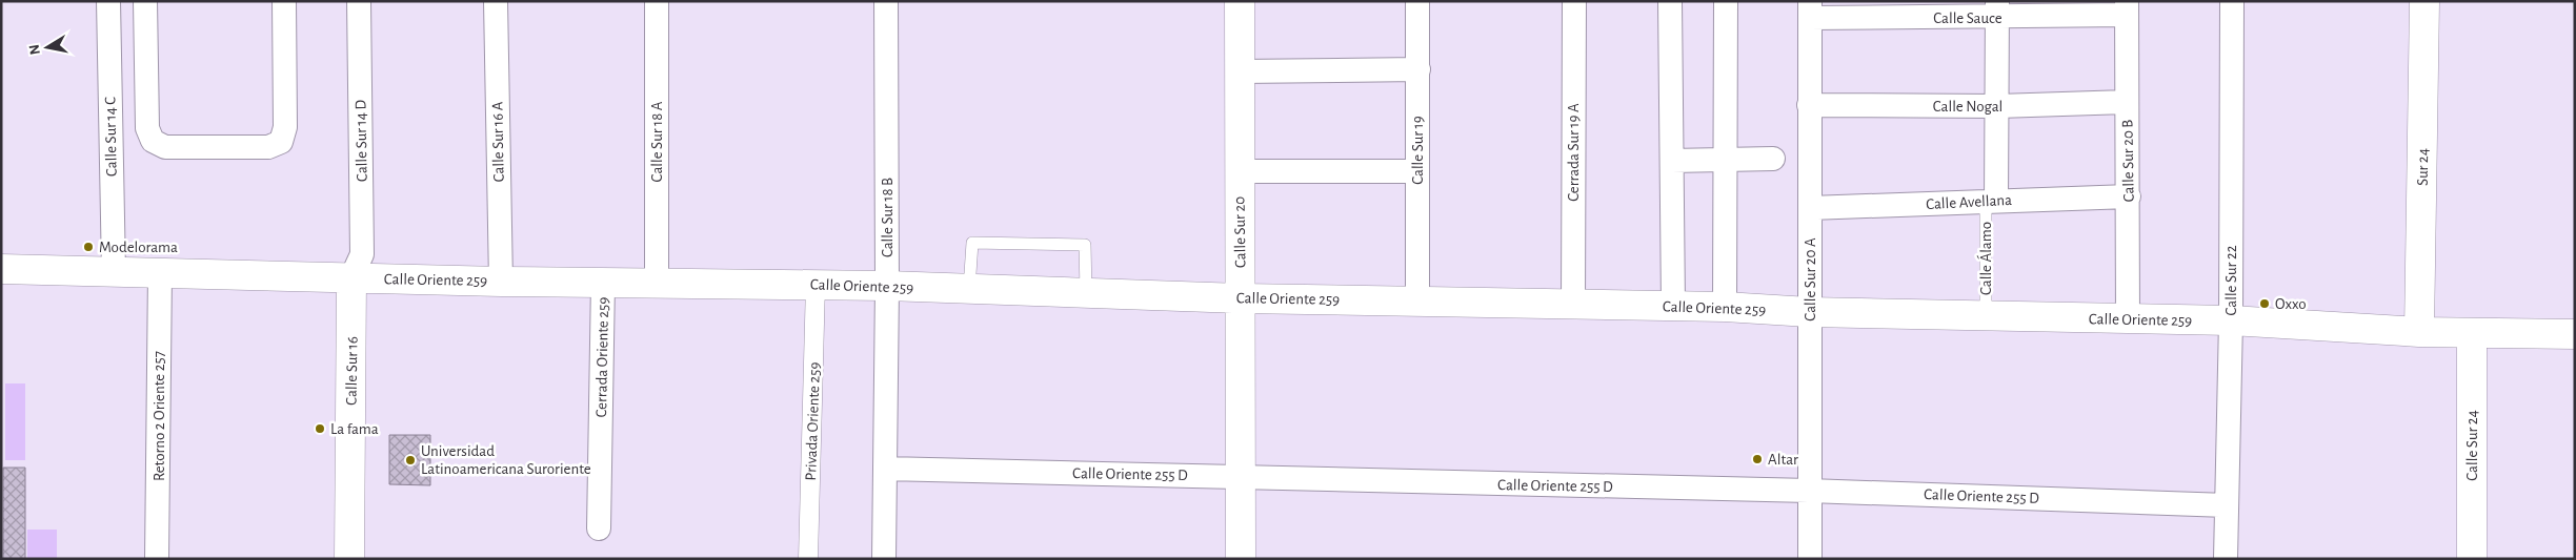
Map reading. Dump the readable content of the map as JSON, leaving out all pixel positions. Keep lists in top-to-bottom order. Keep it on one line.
{"streets":{"street":["Calle Sauce","Calle Nogal","Calle Sur 14 C","Calle Sur 14 D","Calle Sur 16 A","Calle Sur 18 A","Calle Sur 19","Cerrada Sur 19 A","Calle Sur 20 B","Sur 24","Calle Avellana","Calle Sur 18 B","Calle Sur 20","Calle Álamo","Calle Oriente 259","Calle Sur 20 A","Calle Sur 22","Cerrada Oriente 259","Calle Sur 16","Retorno 2 Oriente 257","Privada Oriente 259","Calle Sur 24","Calle Oriente 255 D"]},"crossings":[["Calle Sauce","Calle Sur 20 B"],["Calle Sauce","Calle Álamo"],["Calle Sauce","Calle Sur 20 A"],["Calle Nogal","Calle Sur 20 B"],["Calle Nogal","Calle Álamo"],["Calle Nogal","Calle Sur 20 A"],["Calle Sur 14 C","Calle Oriente 259"],["Calle Sur 14 D","Calle Oriente 259"],["Calle Sur 14 D","Calle Sur 16"],["Calle Sur 16 A","Calle Oriente 259"],["Calle Sur 18 A","Calle Oriente 259"],["Calle Sur 19","Calle Oriente 259"],["Cerrada Sur 19 A","Calle Oriente 259"],["Calle Sur 20 B","Calle Avellana"],["Calle Sur 20 B","Calle Oriente 259"],["Sur 24","Calle Oriente 259"],["Calle Avellana","Calle Álamo"],["Calle Avellana","Calle Sur 20 A"],["Calle Sur 18 B","Calle Oriente 259"],["Calle Sur 18 B","Calle Oriente 255 D"],["Calle Sur 20","Calle Oriente 259"],["Calle Sur 20","Calle Oriente 255 D"],["Calle Álamo","Calle Oriente 259"],["Calle Oriente 259","Calle Sur 20 A"],["Calle Oriente 259","Calle Sur 22"],["Calle Oriente 259","Cerrada Oriente 259"],["Calle Oriente 259","Calle Sur 16"],["Calle Oriente 259","Retorno 2 Oriente 257"],["Calle Oriente 259","Privada Oriente 259"],["Calle Oriente 259","Calle Sur 24"],["Calle Sur 20 A","Calle Oriente 255 D"],["Calle Sur 22","Calle Oriente 255 D"]],"places":["Modelorama","Oxxo","La fama","Altar","Universidad Latinoamericana Suroriente"],"north":"left"}
